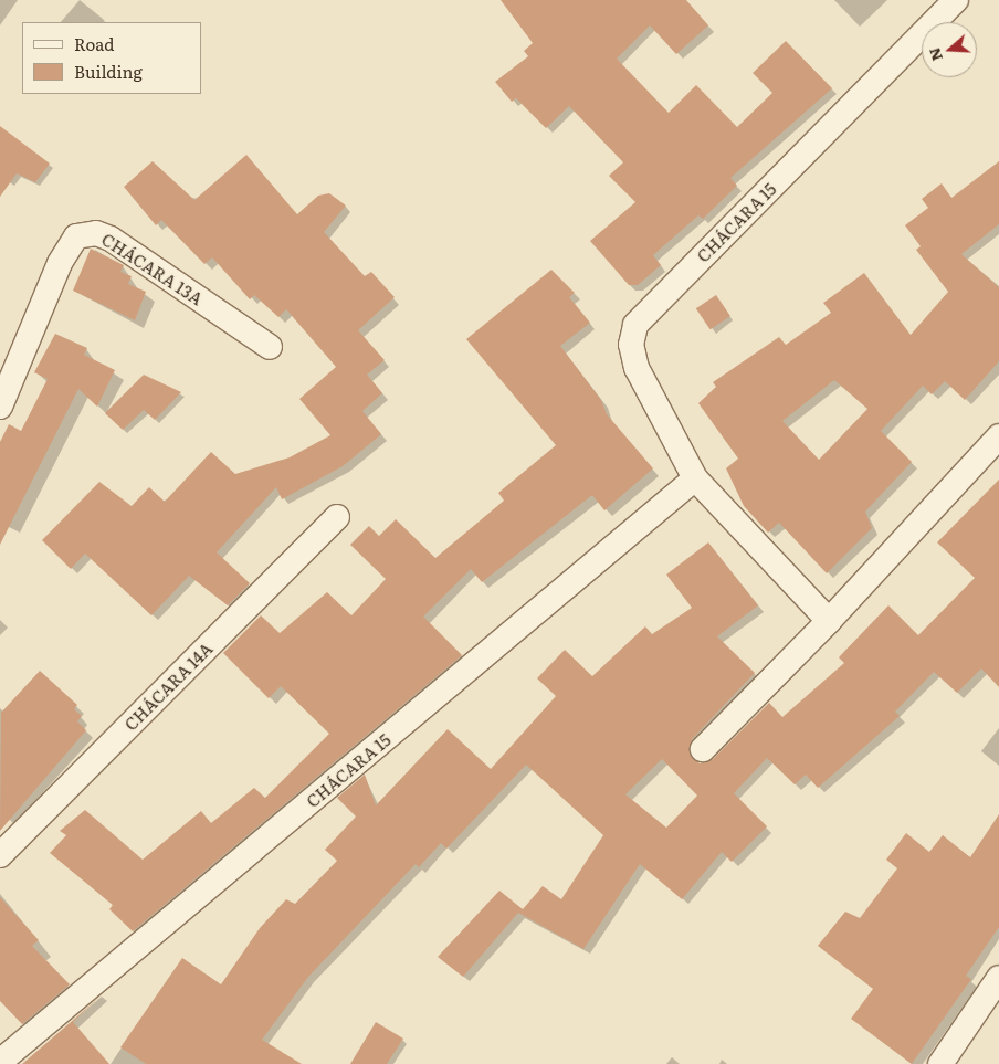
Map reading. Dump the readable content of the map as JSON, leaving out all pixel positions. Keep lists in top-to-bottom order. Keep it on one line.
{"streets":{"street":["CHÁCARA 15","CHÁCARA 13A","CHÁCARA 14A"]},"legend":["Road","Building"],"north":"left"}
